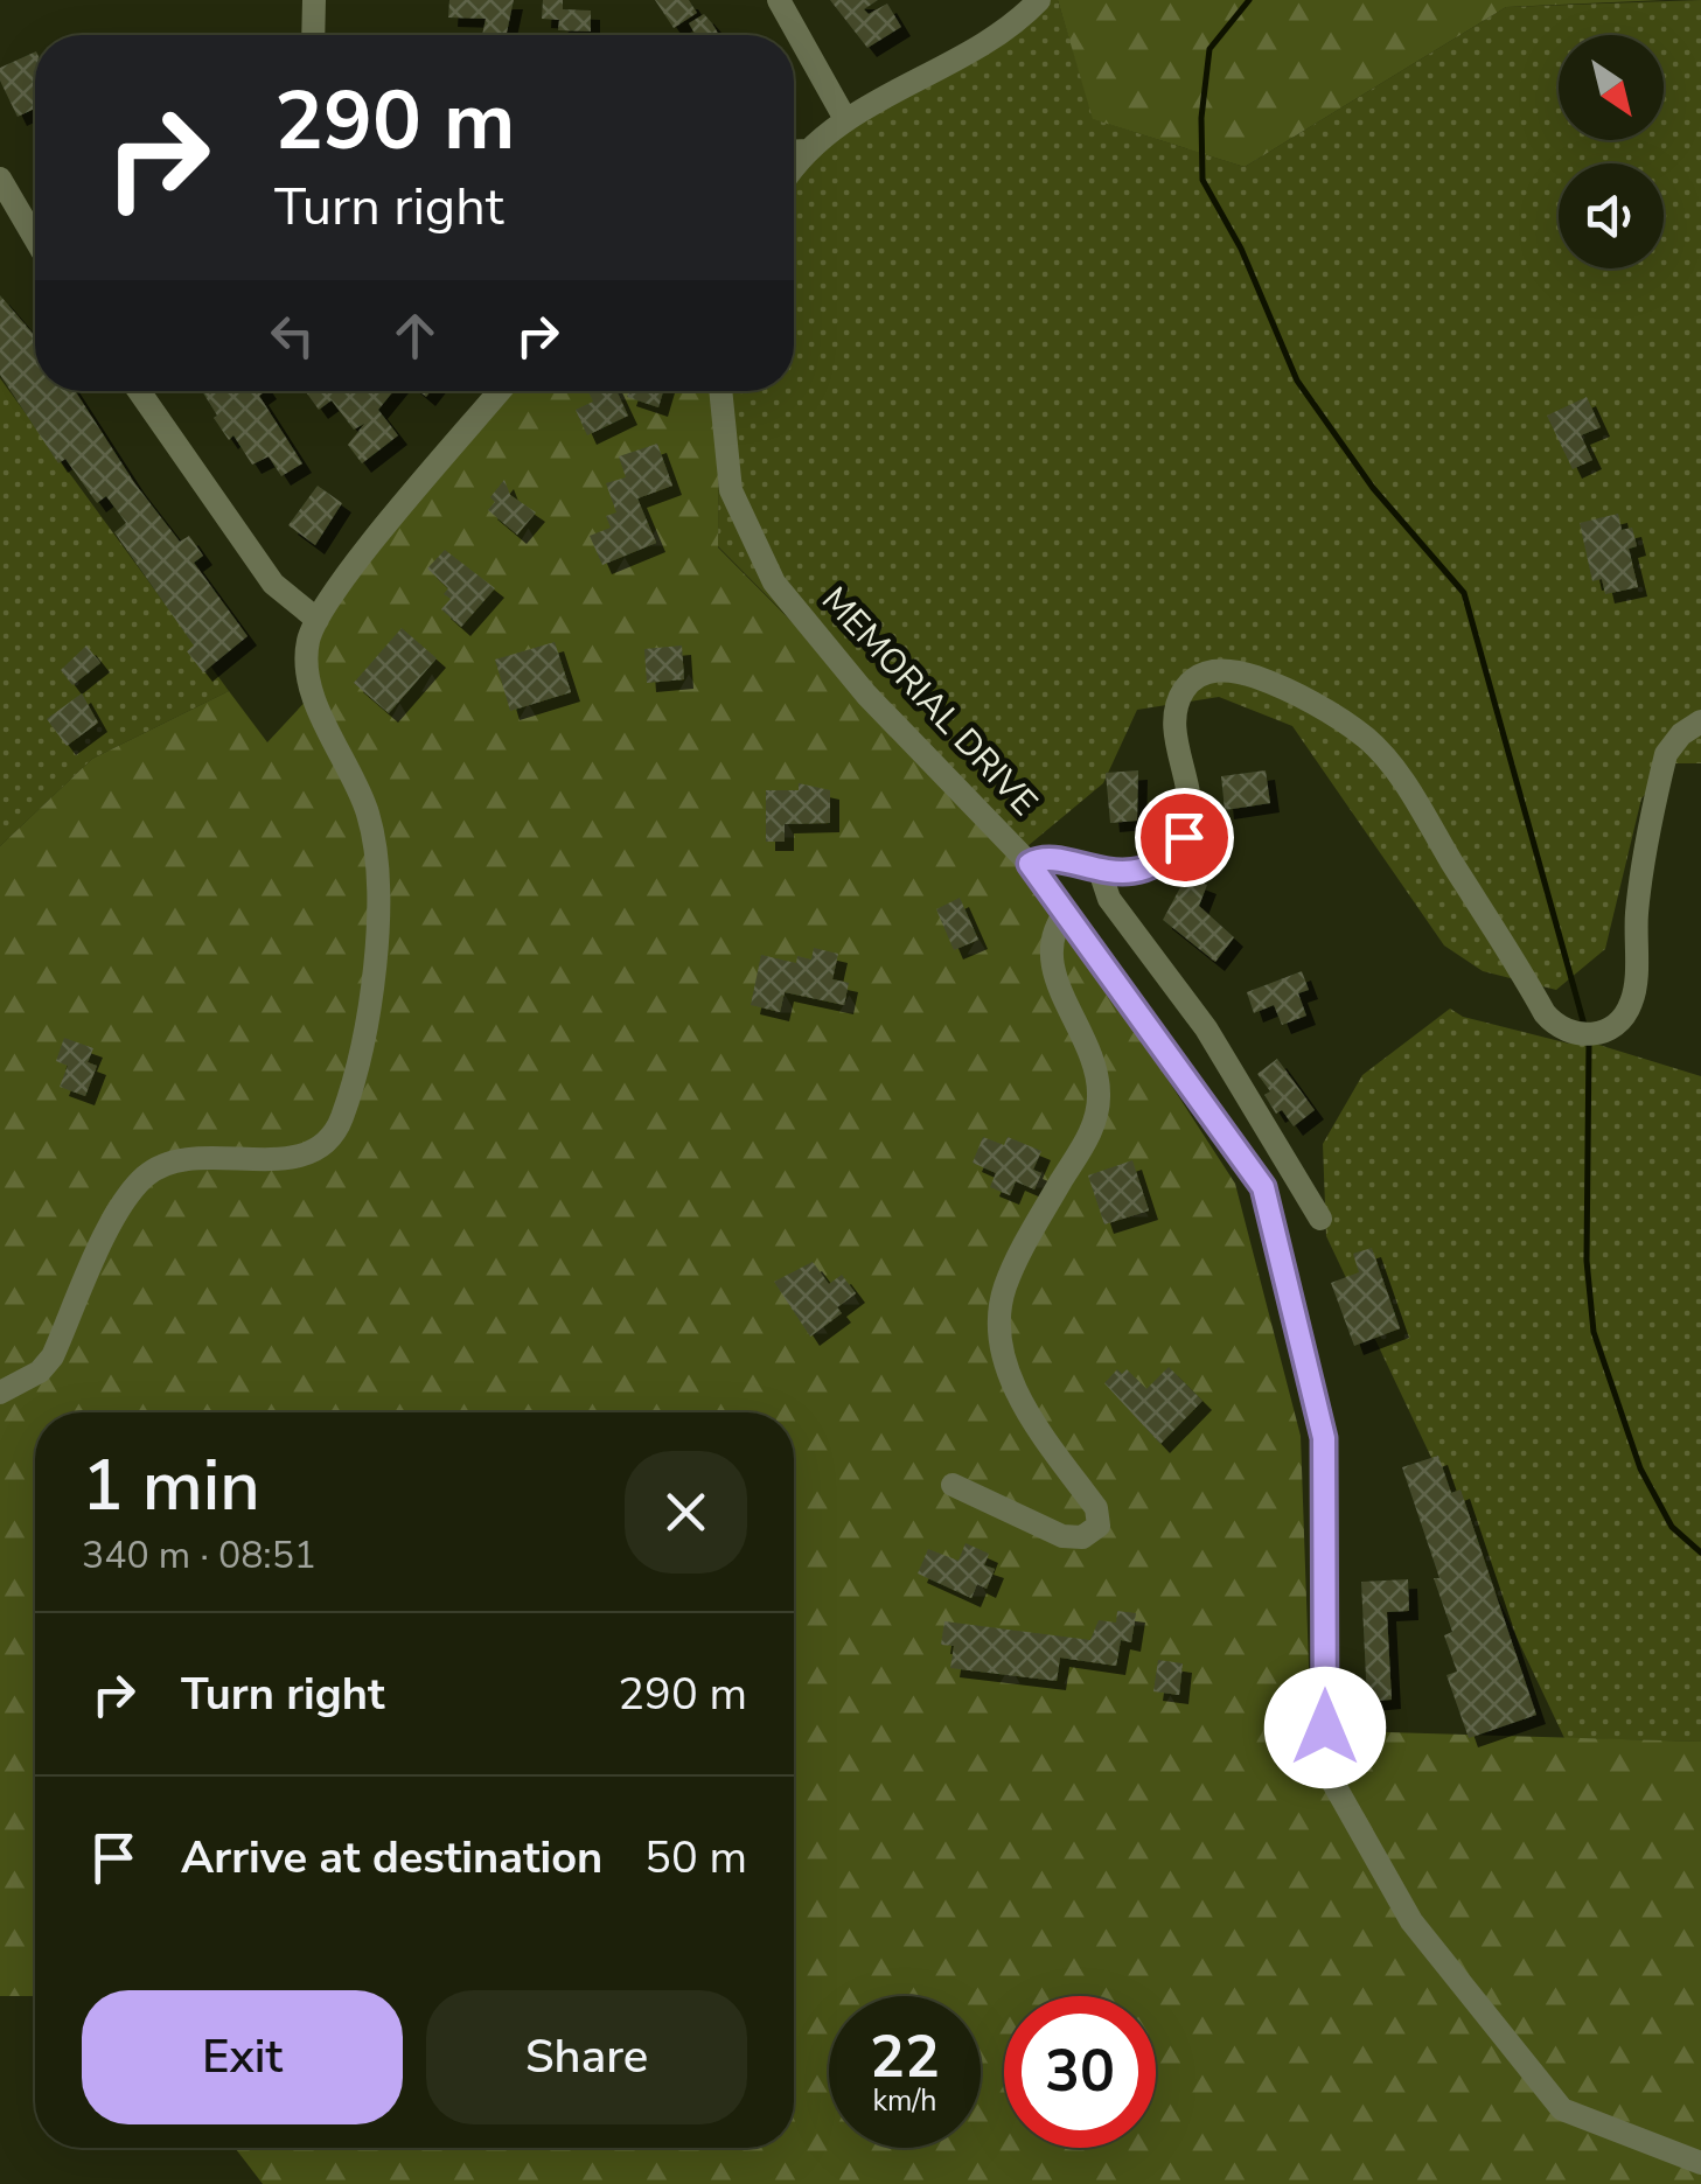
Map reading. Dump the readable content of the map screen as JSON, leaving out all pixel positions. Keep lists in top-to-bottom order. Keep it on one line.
{"streets":{"street":["MEMORIAL DRIVE"]},"north":"bottom right","page":{"turn":["290 m","Turn right"],"heading":["1 min","340 m · 08:51"],"list":[{"name":"Turn right","value":"290 m"},{"name":"Arrive at destination","value":"50 m"}],"buttons":["Exit","Share"],"speed":"22 km/h","limit":"30"}}
